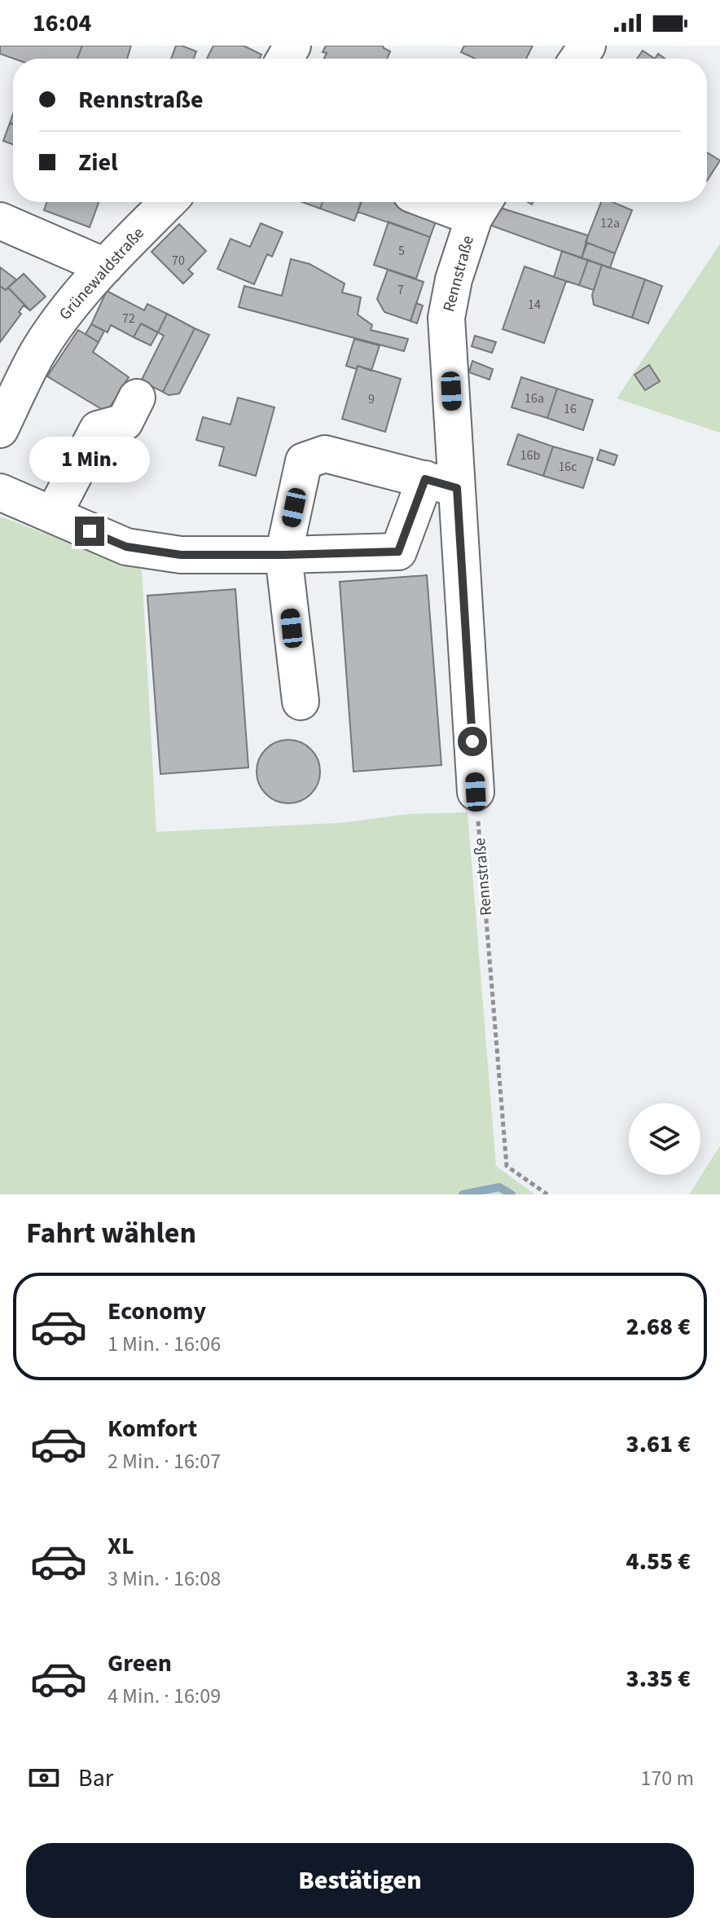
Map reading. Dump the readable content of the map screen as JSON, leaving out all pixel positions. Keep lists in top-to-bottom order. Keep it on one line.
{"streets":{"street":["Grünewaldstraße","Rennstraße"]},"house_numbers":["12a","5","70","7","14","72","16a","9","16","16b","16c"],"page":{"status":"16:04","banner":["Rennstraße","Ziel"],"bubble":"1 Min.","heading":"Fahrt wählen","list":[{"name":"Economy","note":"1 Min. · 16:06","value":"2.68 €"},{"name":"Komfort","note":"2 Min. · 16:07","value":"3.61 €"},{"name":"XL","note":"3 Min. · 16:08","value":"4.55 €"},{"name":"Green","note":"4 Min. · 16:09","value":"3.35 €"}],"pay":["Bar","170 m"],"buttons":"Bestätigen"}}
